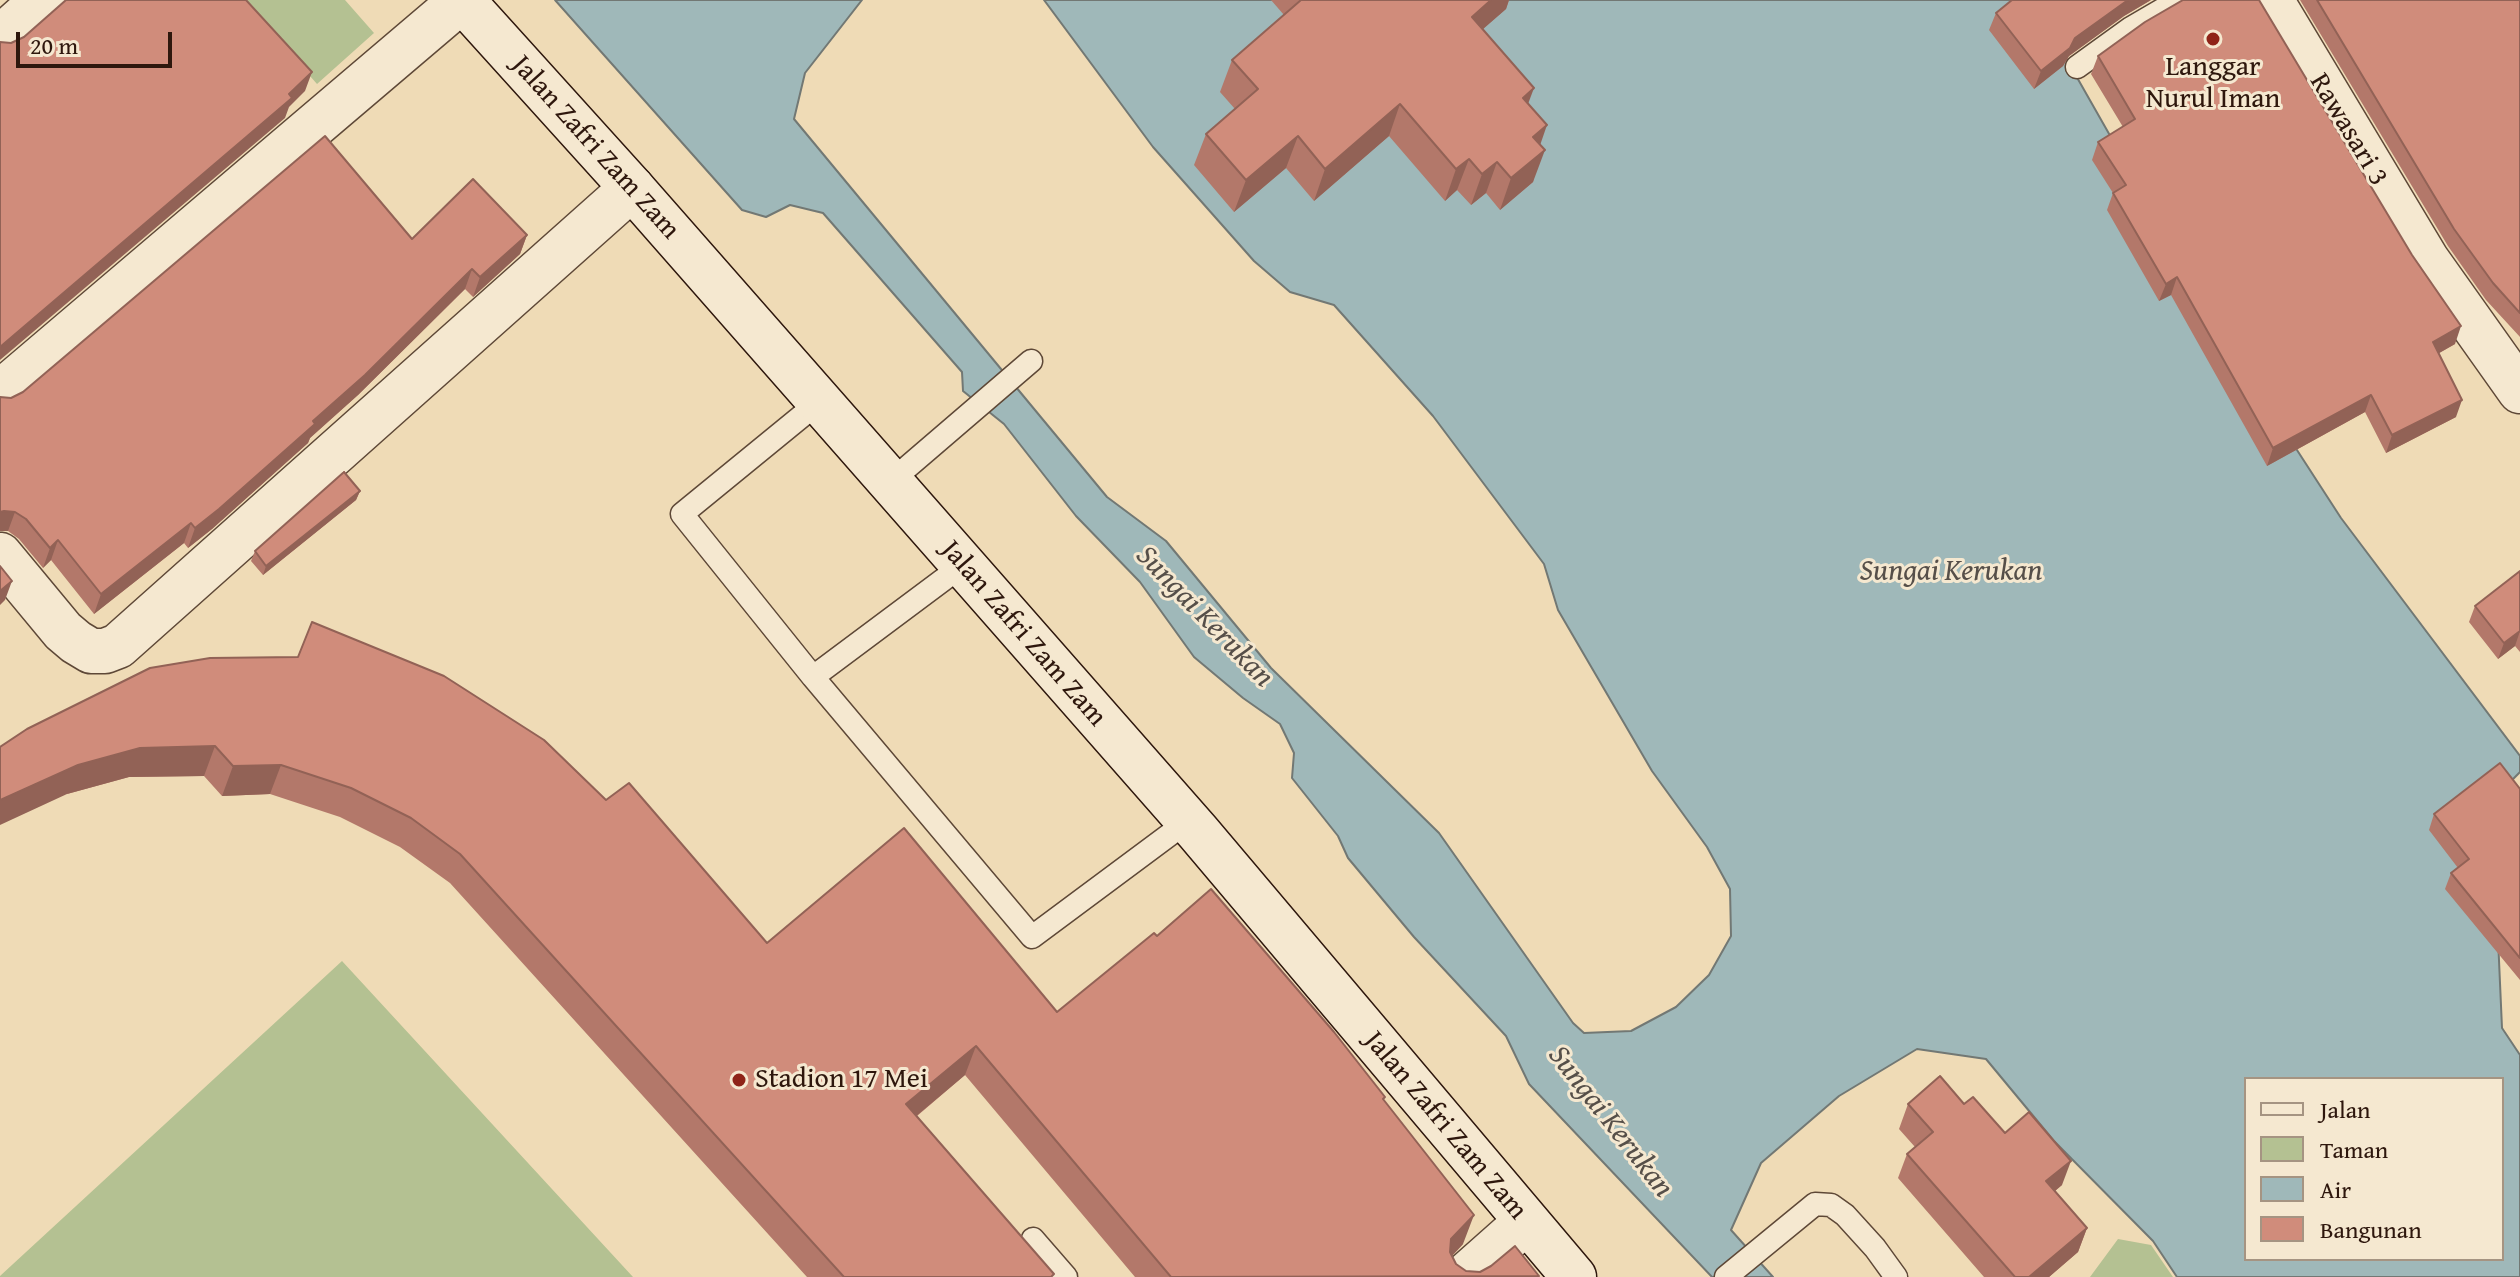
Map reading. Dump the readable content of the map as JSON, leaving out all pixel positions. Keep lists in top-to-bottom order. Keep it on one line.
{"streets":{"street":["Rawasari 3","Jalan Zafri Zam Zam"]},"water":["Sungai Kerukan"],"places":["Langgar Nurul Iman","Stadion 17 Mei"],"legend":["Jalan","Taman","Air","Bangunan"],"scale_bar":"20 m"}
